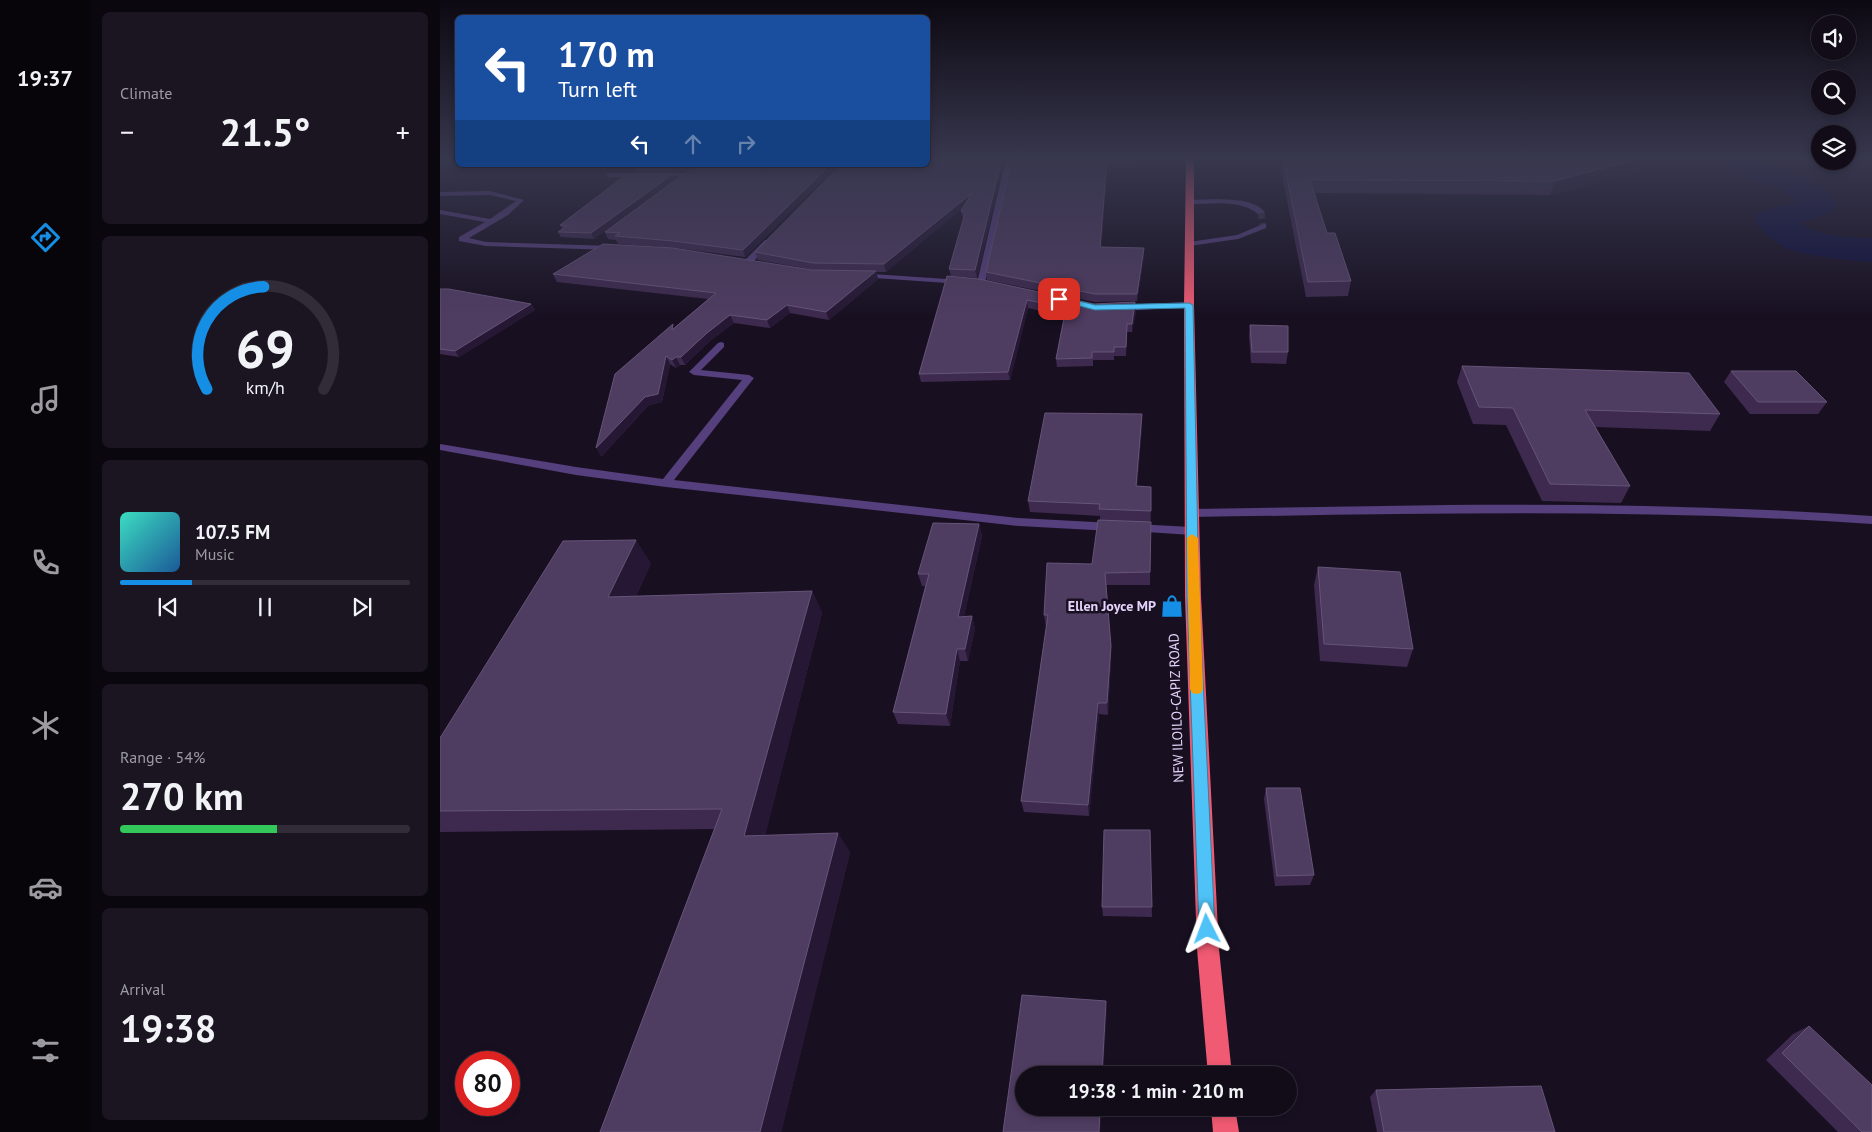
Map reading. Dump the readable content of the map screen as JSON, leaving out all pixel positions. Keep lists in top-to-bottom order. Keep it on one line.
{"streets":{"highway":["NEW ILOILO-CAPIZ ROAD"]},"places":{"shop":["Ellen Joyce MP"]},"page":{"tabs":"19:37","tile":["Climate",["Range · 54%","270 km"],["Arrival","19:38"]],"turn":["170 m","Turn left"],"heat":["−","21.5°","+"],"song":["107.5 FM","Music"],"limit":"80","trip":"19:38 · 1 min · 210 m","gauge":["69","km/h"]}}
